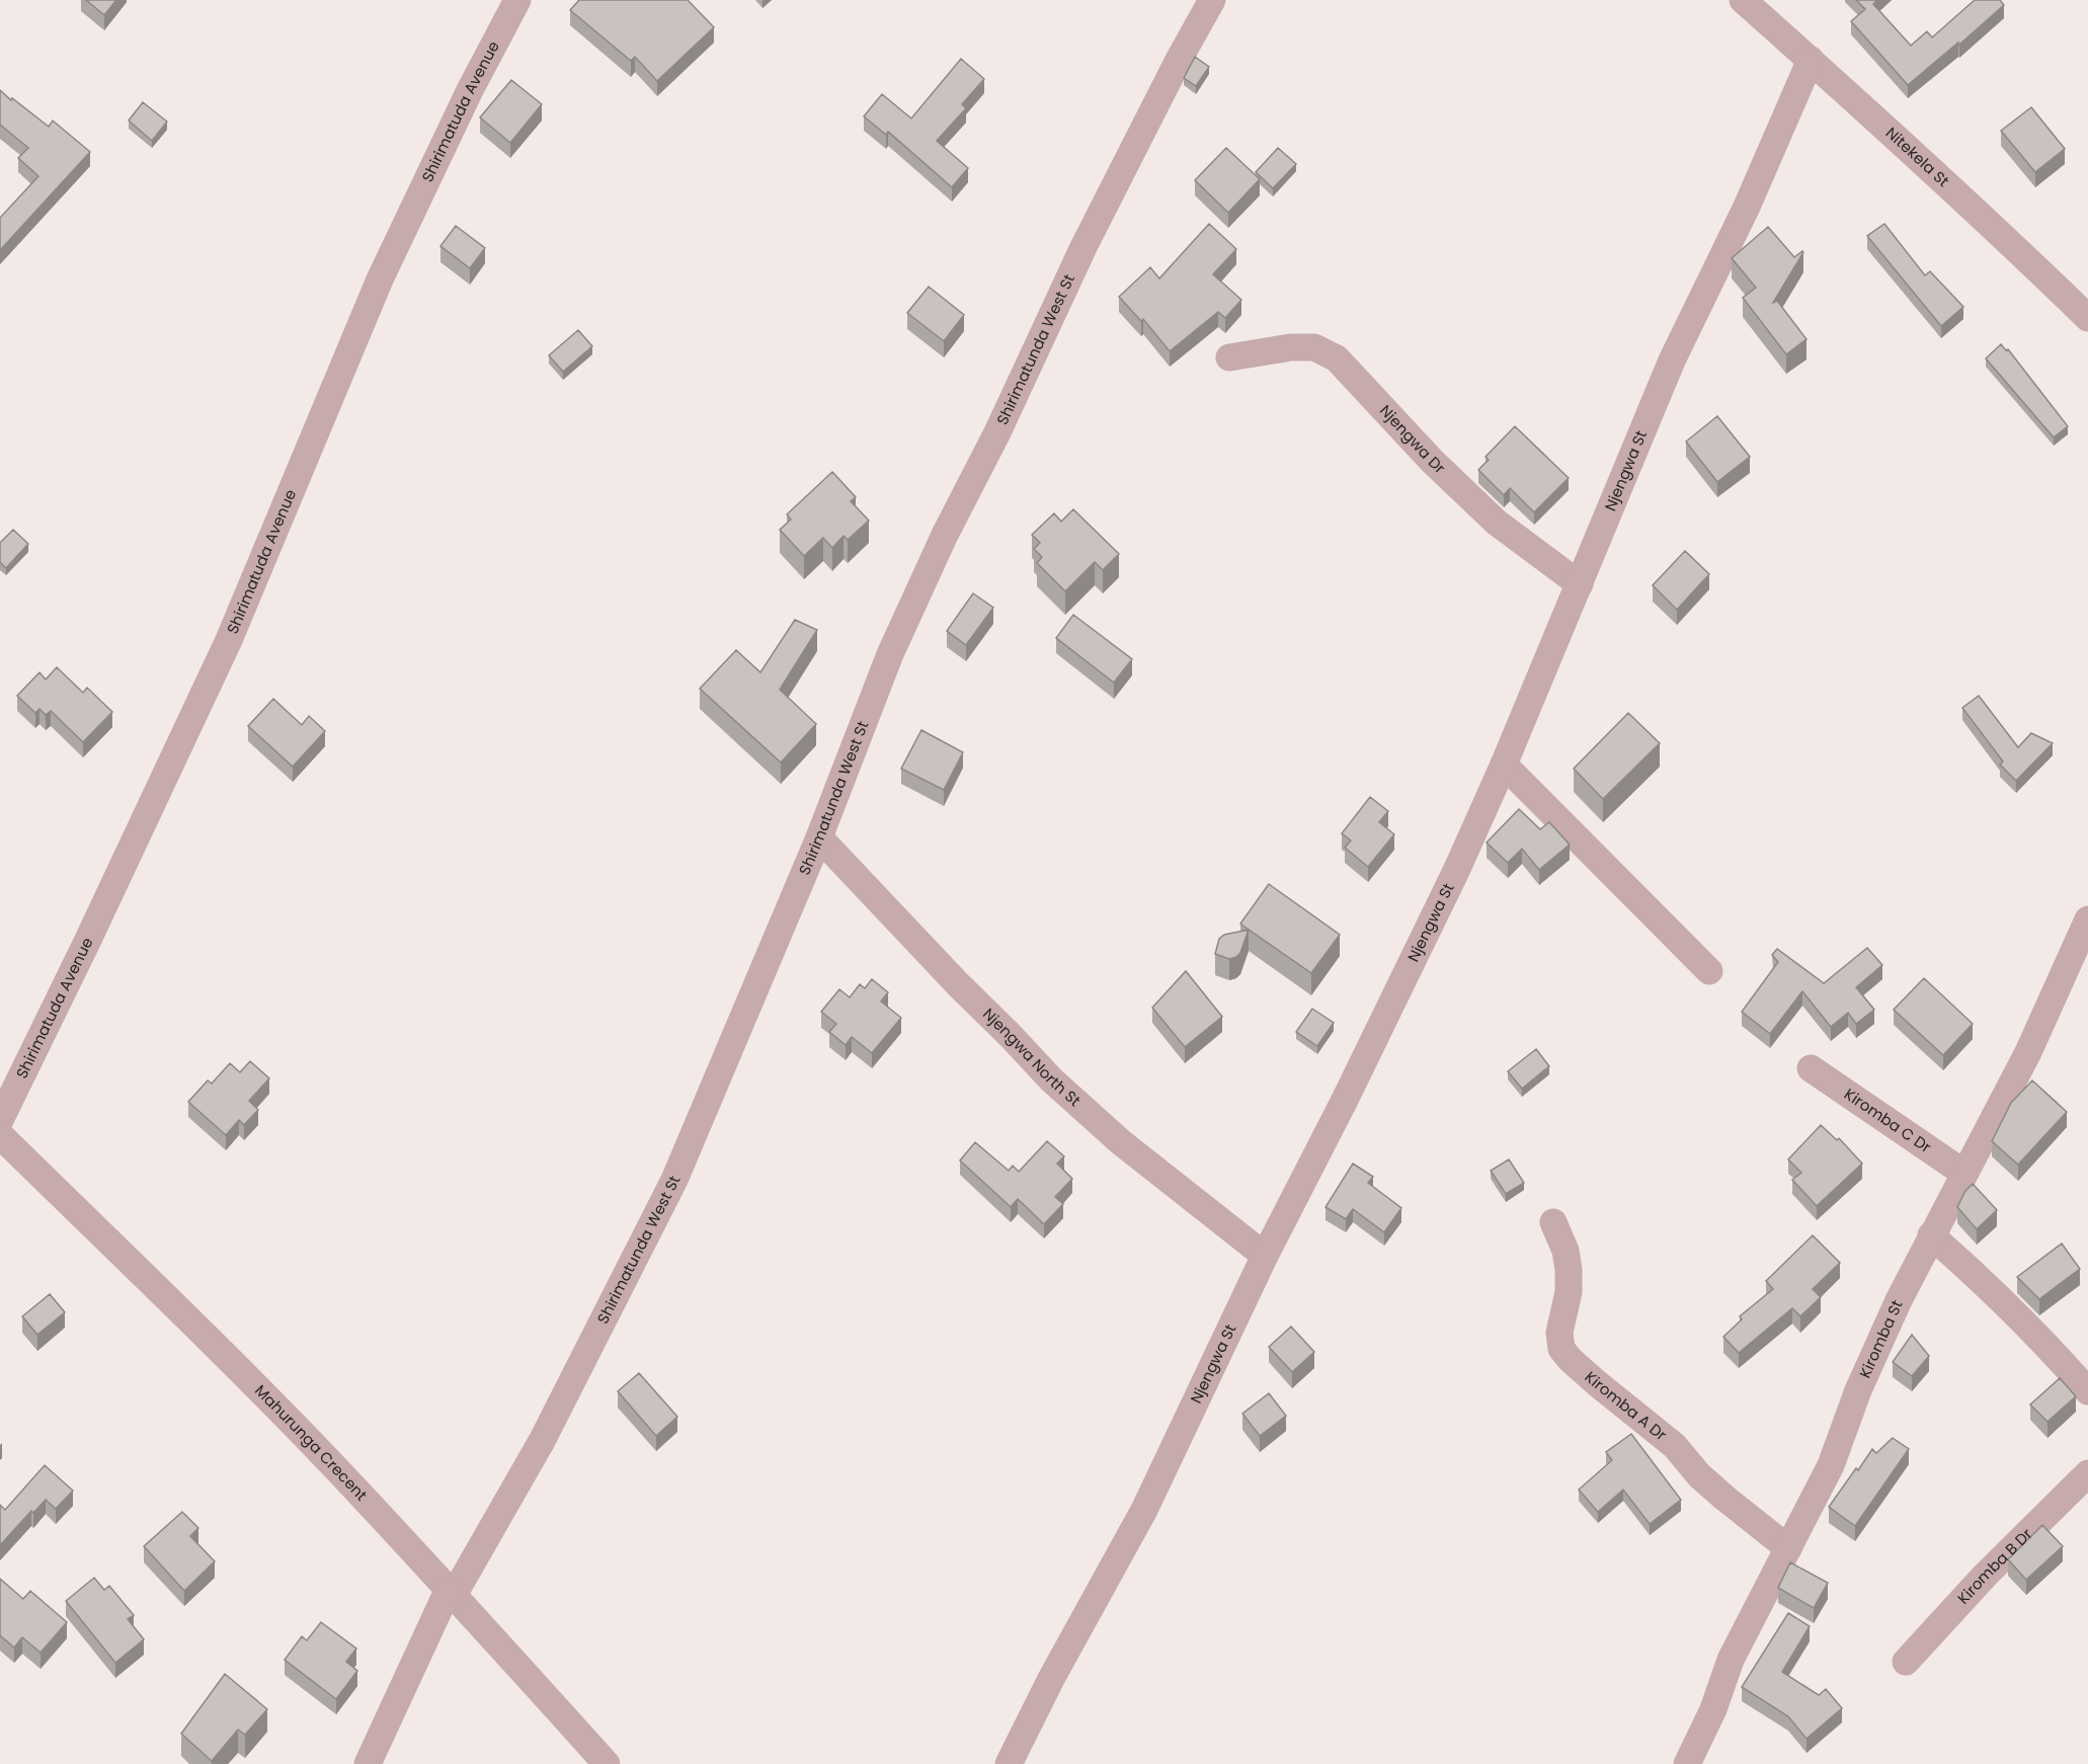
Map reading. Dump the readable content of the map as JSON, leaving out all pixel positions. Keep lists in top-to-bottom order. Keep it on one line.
{"streets":{"street":["Shirimatuda Avenue","Nitekela St","Shirimatunda West St","Njengwa Dr","Njengwa St","Njengwa North St","Kiromba C Dr","Kiromba St","Kiromba A Dr","Mahurunga Crecent","Kiromba B Dr"]},"crossings":[["Nitekela St","Njengwa St"],["Shirimatunda West St","Njengwa North St"],["Shirimatunda West St","Mahurunga Crecent"],["Njengwa Dr","Njengwa St"],["Njengwa St","Njengwa North St"],["Kiromba C Dr","Kiromba St"],["Kiromba St","Kiromba A Dr"]]}
